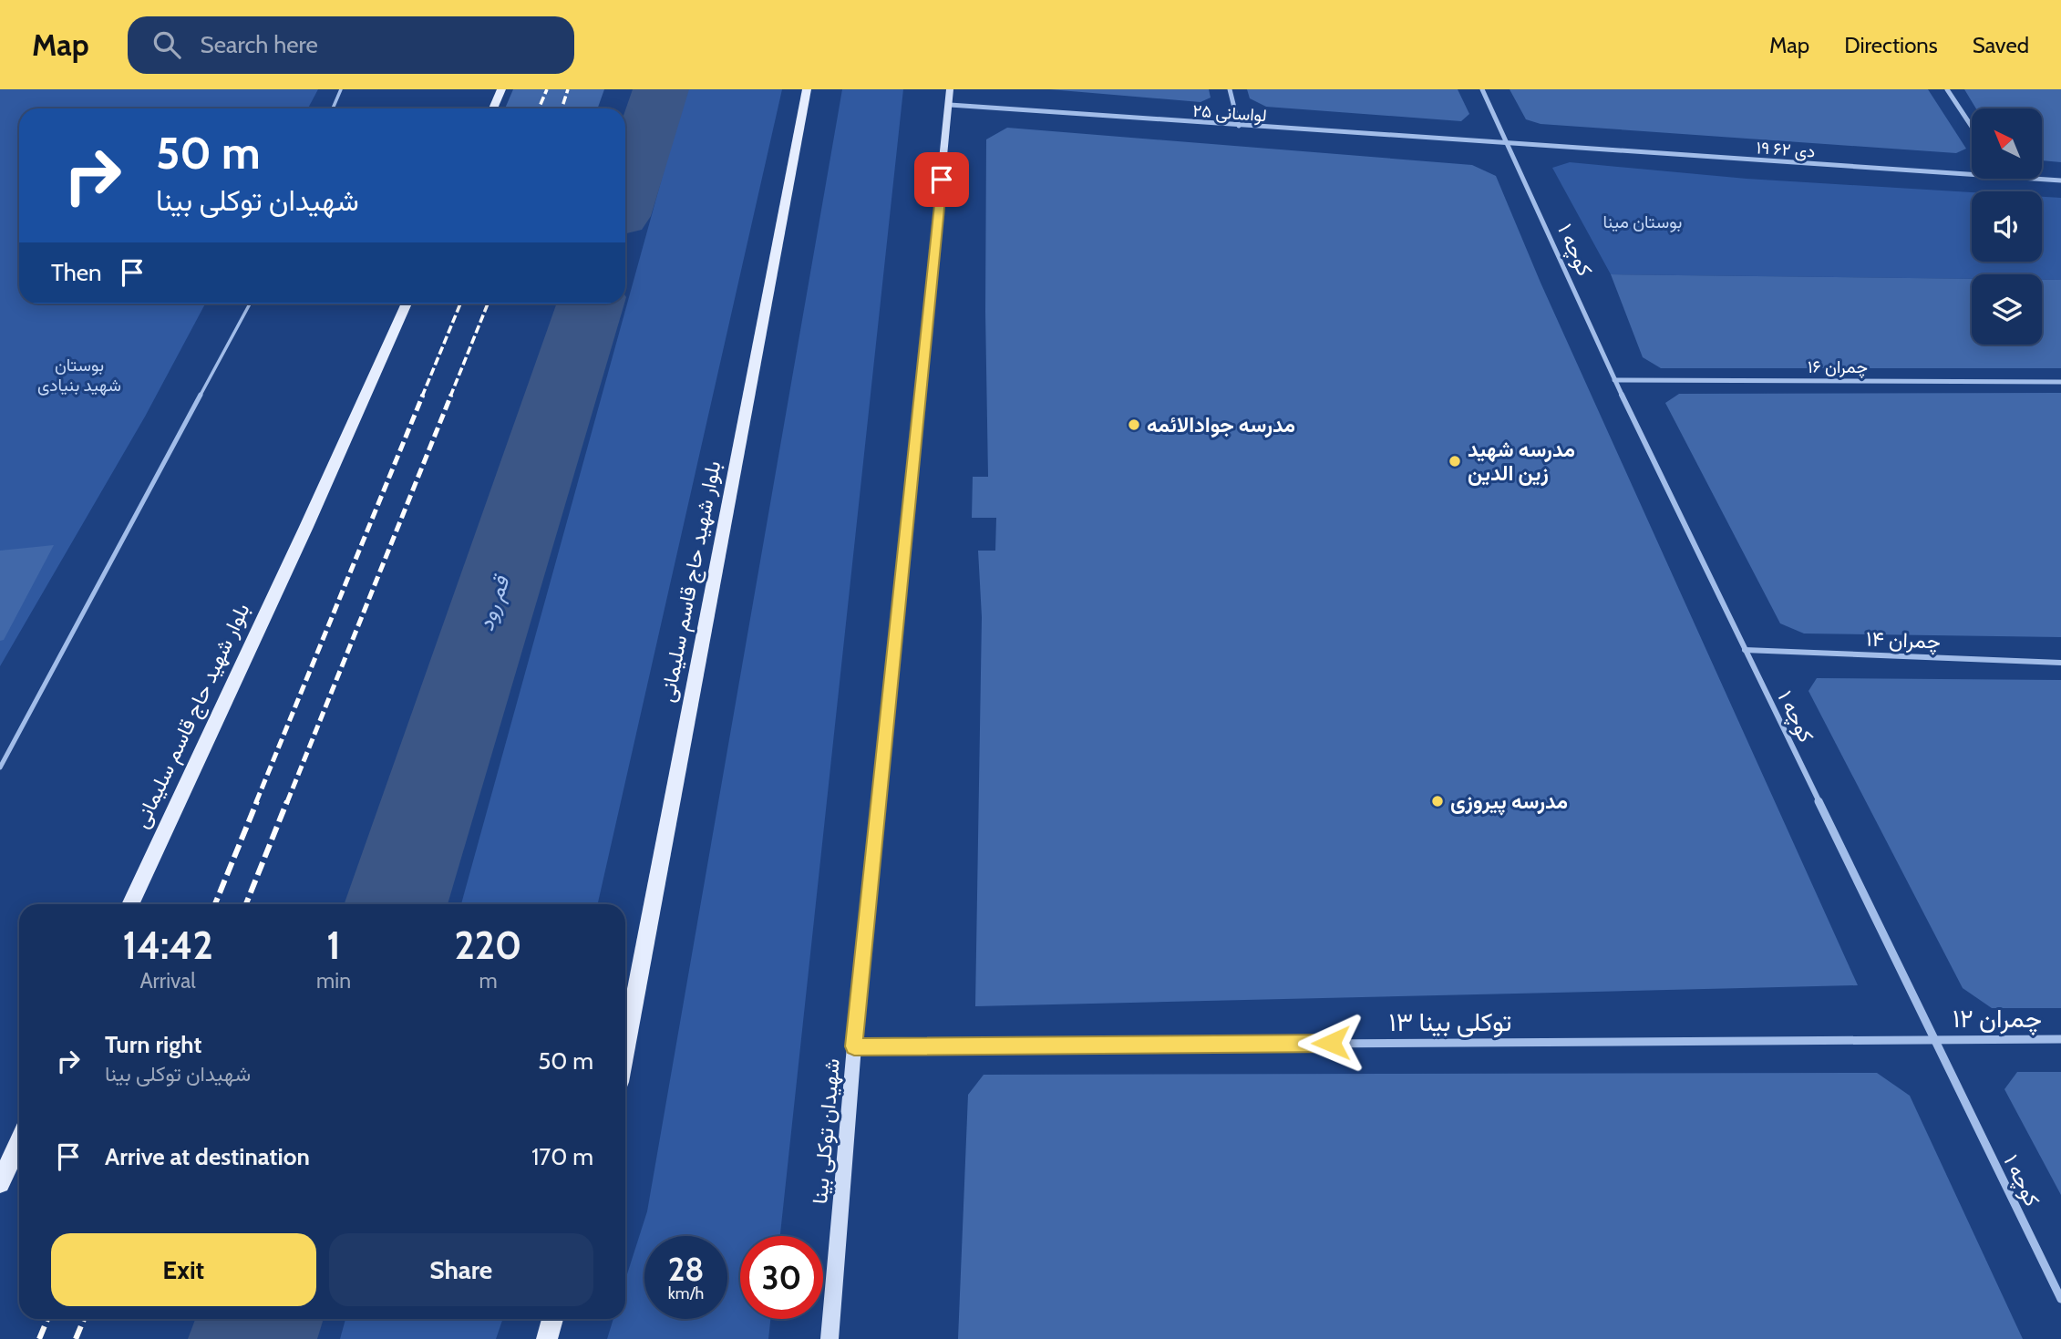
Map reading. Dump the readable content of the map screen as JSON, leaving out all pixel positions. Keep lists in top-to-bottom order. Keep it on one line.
{"streets":{"main road":["بلوار شهید حاج قاسم سلیمانی","شهیدان توکلی بینا"],"street":["لواسانی ۲۵","۱۹ دی ۶۲","کوچه ۱","چمران ۱۶","چمران ۱۴","چمران ۱۲","توکلی بینا ۱۳"]},"crossings":[["لواسانی ۲۵","۱۹ دی ۶۲"],["لواسانی ۲۵","کوچه ۱"],["لواسانی ۲۵","شهیدان توکلی بینا"],["۱۹ دی ۶۲","کوچه ۱"],["کوچه ۱","چمران ۱۶"],["کوچه ۱","چمران ۱۴"],["کوچه ۱","چمران ۱۲"],["کوچه ۱","توکلی بینا ۱۳"],["چمران ۱۲","توکلی بینا ۱۳"],["توکلی بینا ۱۳","شهیدان توکلی بینا"]],"water":["قم رود"],"parks":["بوستان مینا","بوستان شهید بنیادی"],"places":["مدرسه جوادالائمه","مدرسه شهید زین الدین","مدرسه پیروزی"],"north":"top left","page":{"header":"Map","search":"Search here","nav":["Map","Directions","Saved"],"turn":["50 m","شهیدان توکلی بینا"],"then":"Then","eta":["14:42","Arrival","1","min","220","m"],"list":[{"name":"Turn right","note":"شهیدان توکلی بینا","value":"50 m"},{"name":"Arrive at destination","value":"170 m"}],"buttons":["Exit","Share"],"speed":"28 km/h","limit":"30"}}
